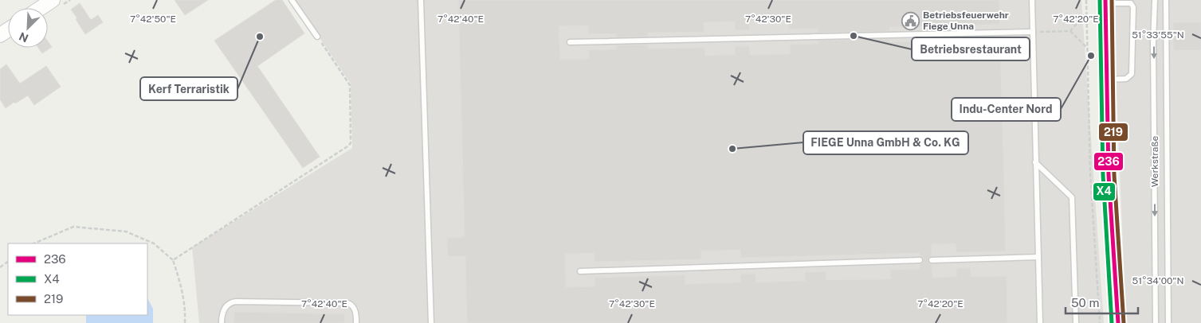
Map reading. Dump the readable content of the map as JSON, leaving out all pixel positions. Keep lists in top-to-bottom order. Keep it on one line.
{"streets":{"lane":["Werkstraße"]},"places":{"public building":["Betriebsfeuerwehr Fiege Unna"],"other":["Betriebsrestaurant","Kerf Terraristik","Indu-Center Nord","FIEGE Unna GmbH & Co. KG"]},"lines":["transit line 236","transit line X4","transit line 219"],"legend":["236","X4","219"],"scale_bar":"50 m","north":"bottom left","coordinates":["7°42'50\"E","7°42'40\"E","7°42'30\"E","7°42'20\"E","51°33'55\"N","51°34'00\"N"]}
